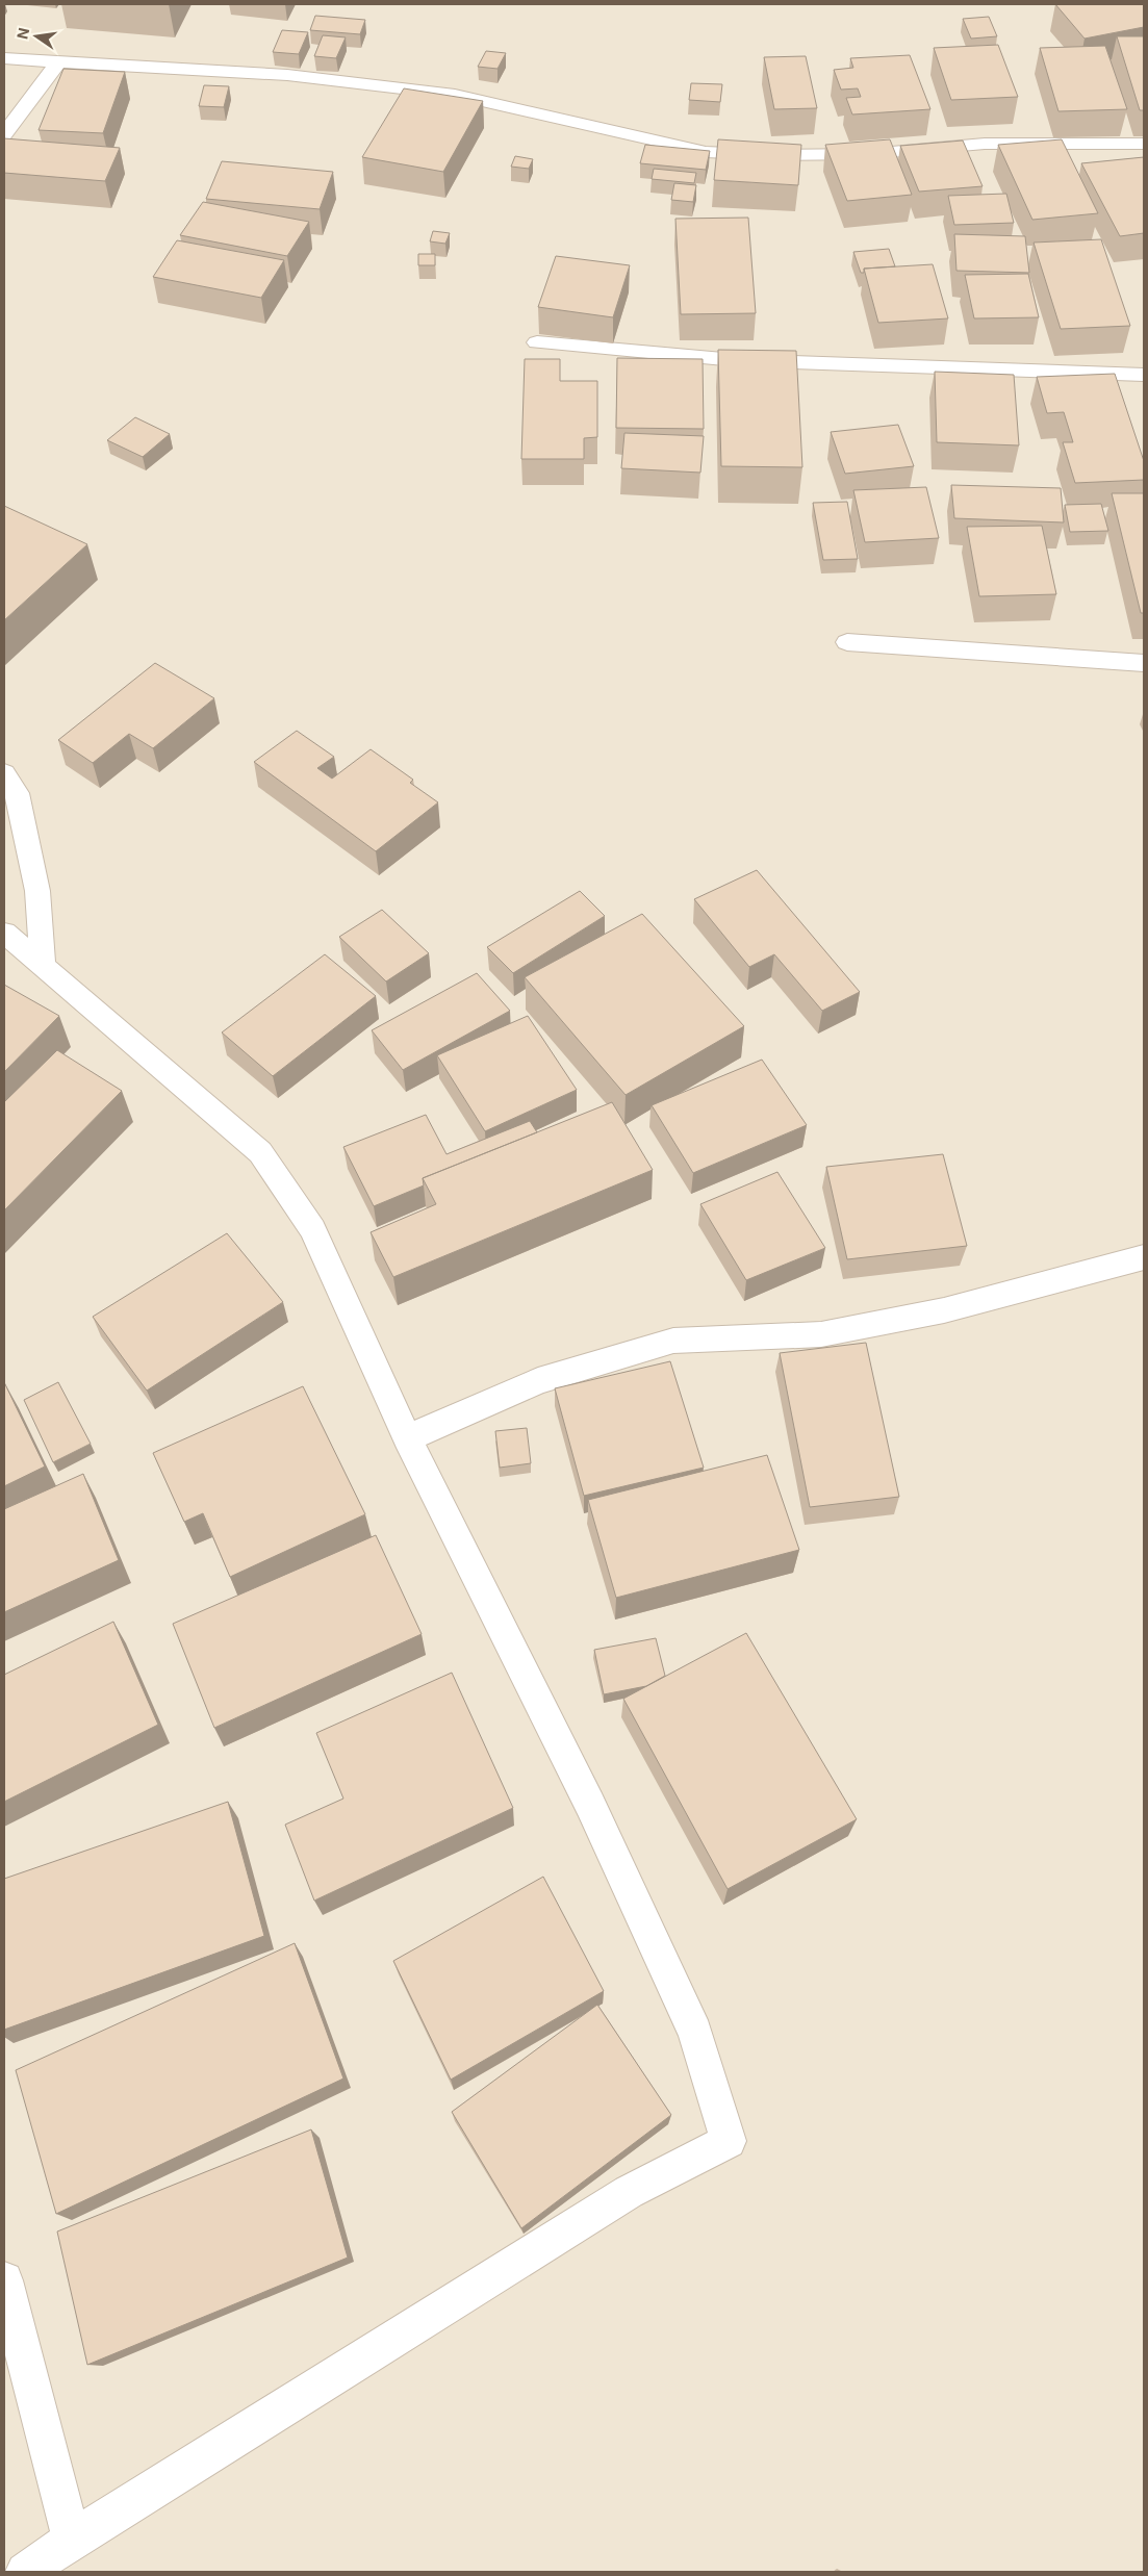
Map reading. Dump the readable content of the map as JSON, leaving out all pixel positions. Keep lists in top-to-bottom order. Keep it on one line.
{"north":"left"}
